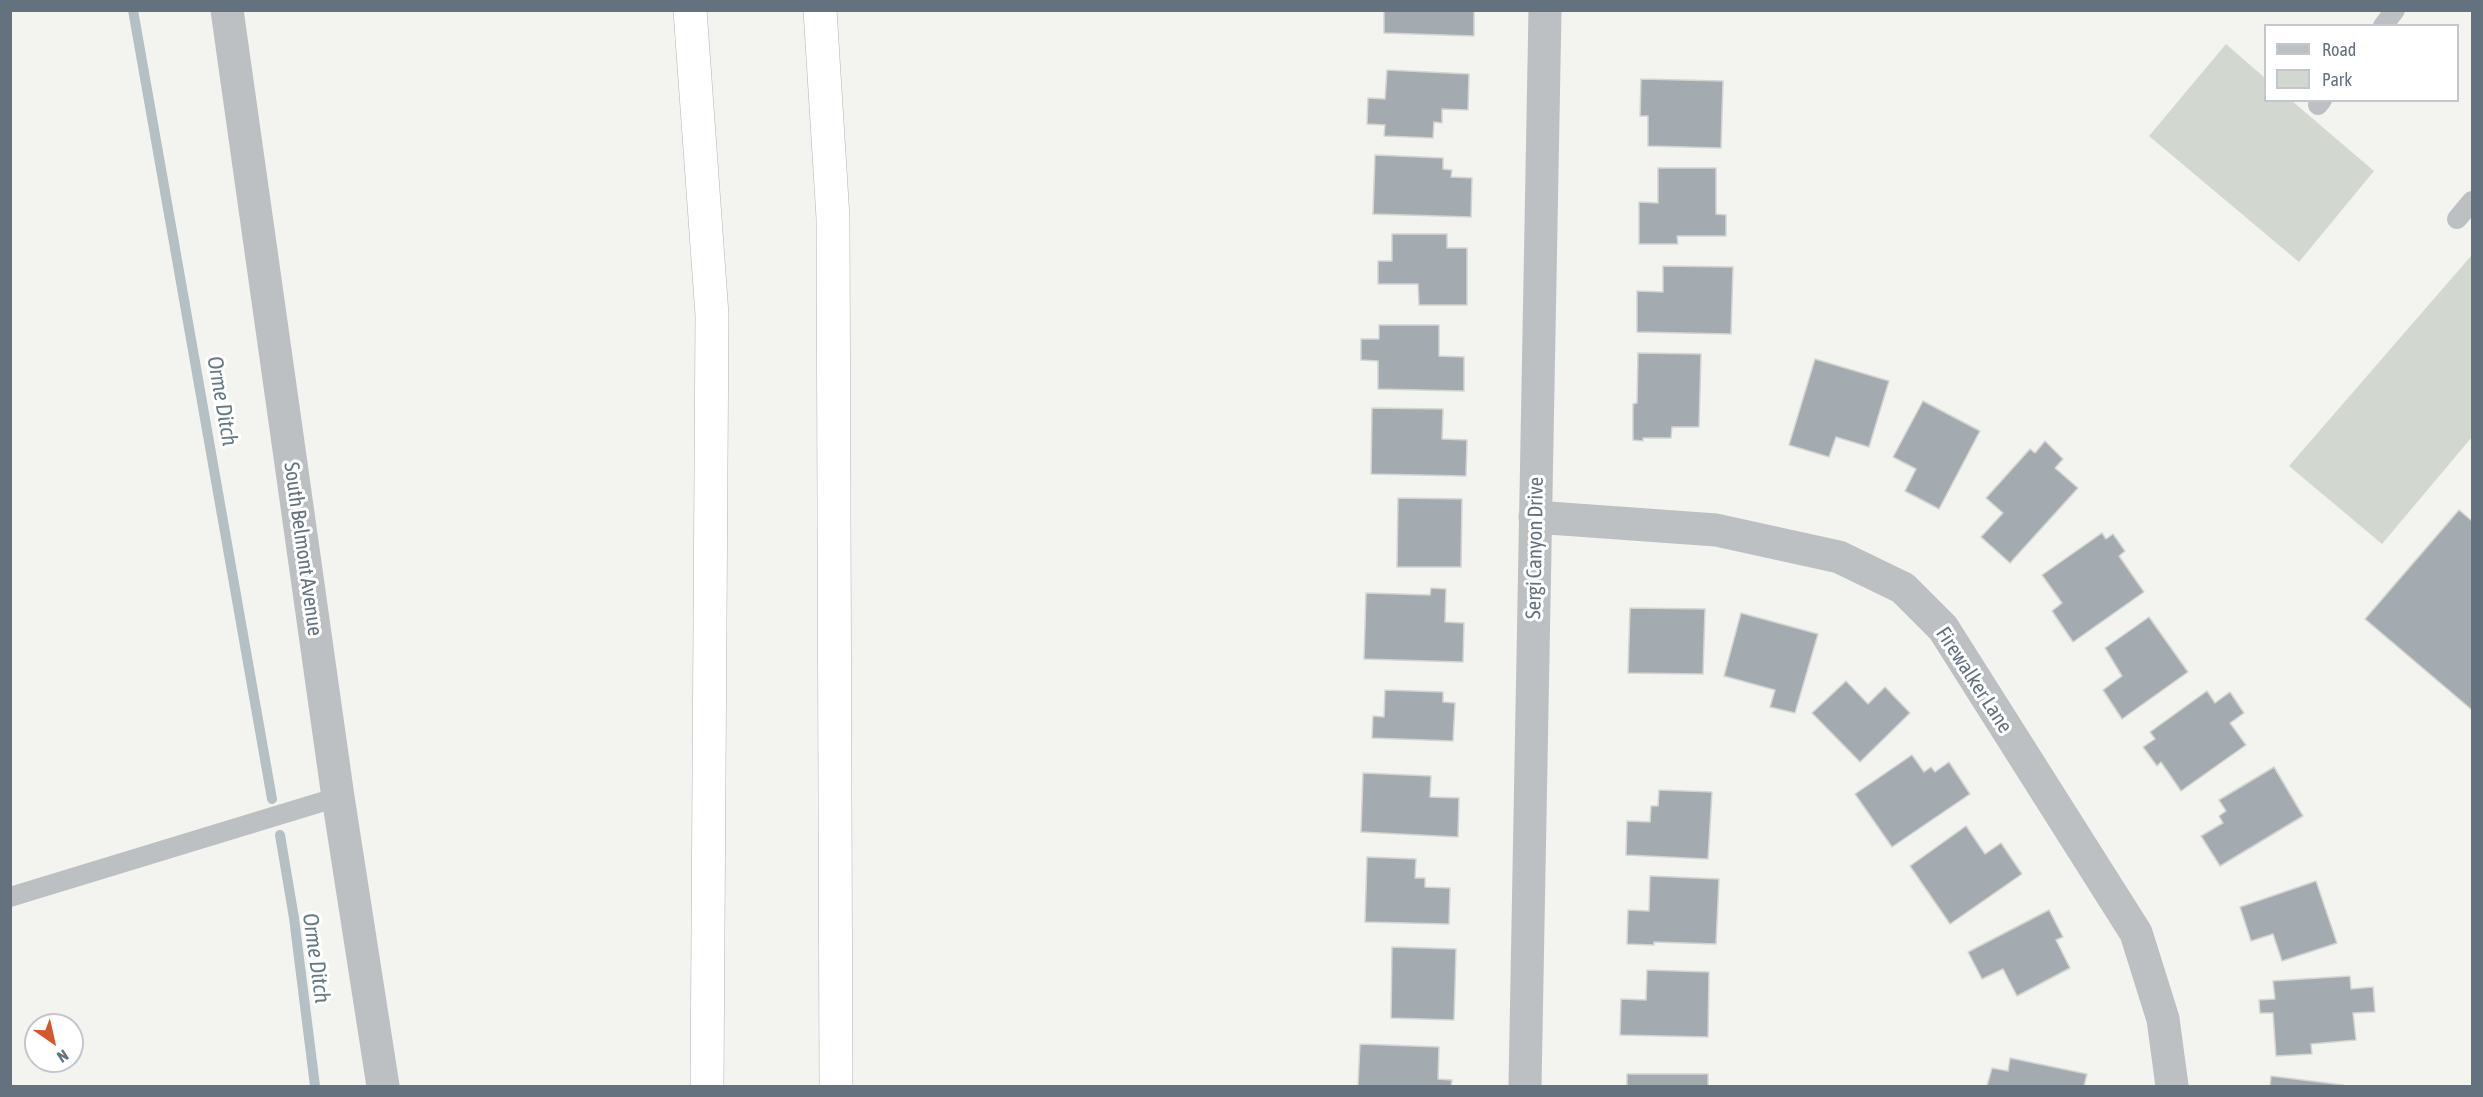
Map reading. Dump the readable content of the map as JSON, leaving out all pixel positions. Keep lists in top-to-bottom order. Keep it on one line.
{"streets":{"street":["Sergi Canyon Drive","South Belmont Avenue","Firewalker Lane"]},"crossings":[["Sergi Canyon Drive","Firewalker Lane"]],"water":["Orme Ditch"],"legend":["Road","Park"],"north":"bottom right"}
